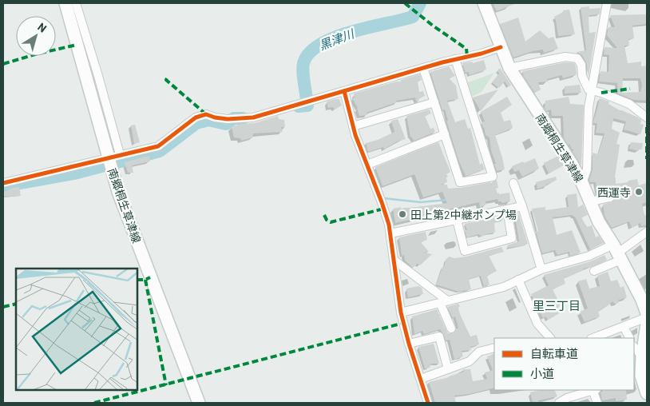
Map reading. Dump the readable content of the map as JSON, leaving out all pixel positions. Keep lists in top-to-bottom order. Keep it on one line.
{"streets":{"main road":["南郷桐生草津線"]},"districts":["里三丁目"],"water":["黒津川"],"places":["西運寺","田上第2中継ポンプ場"],"legend":["自転車道","小道"],"north":"top right"}
